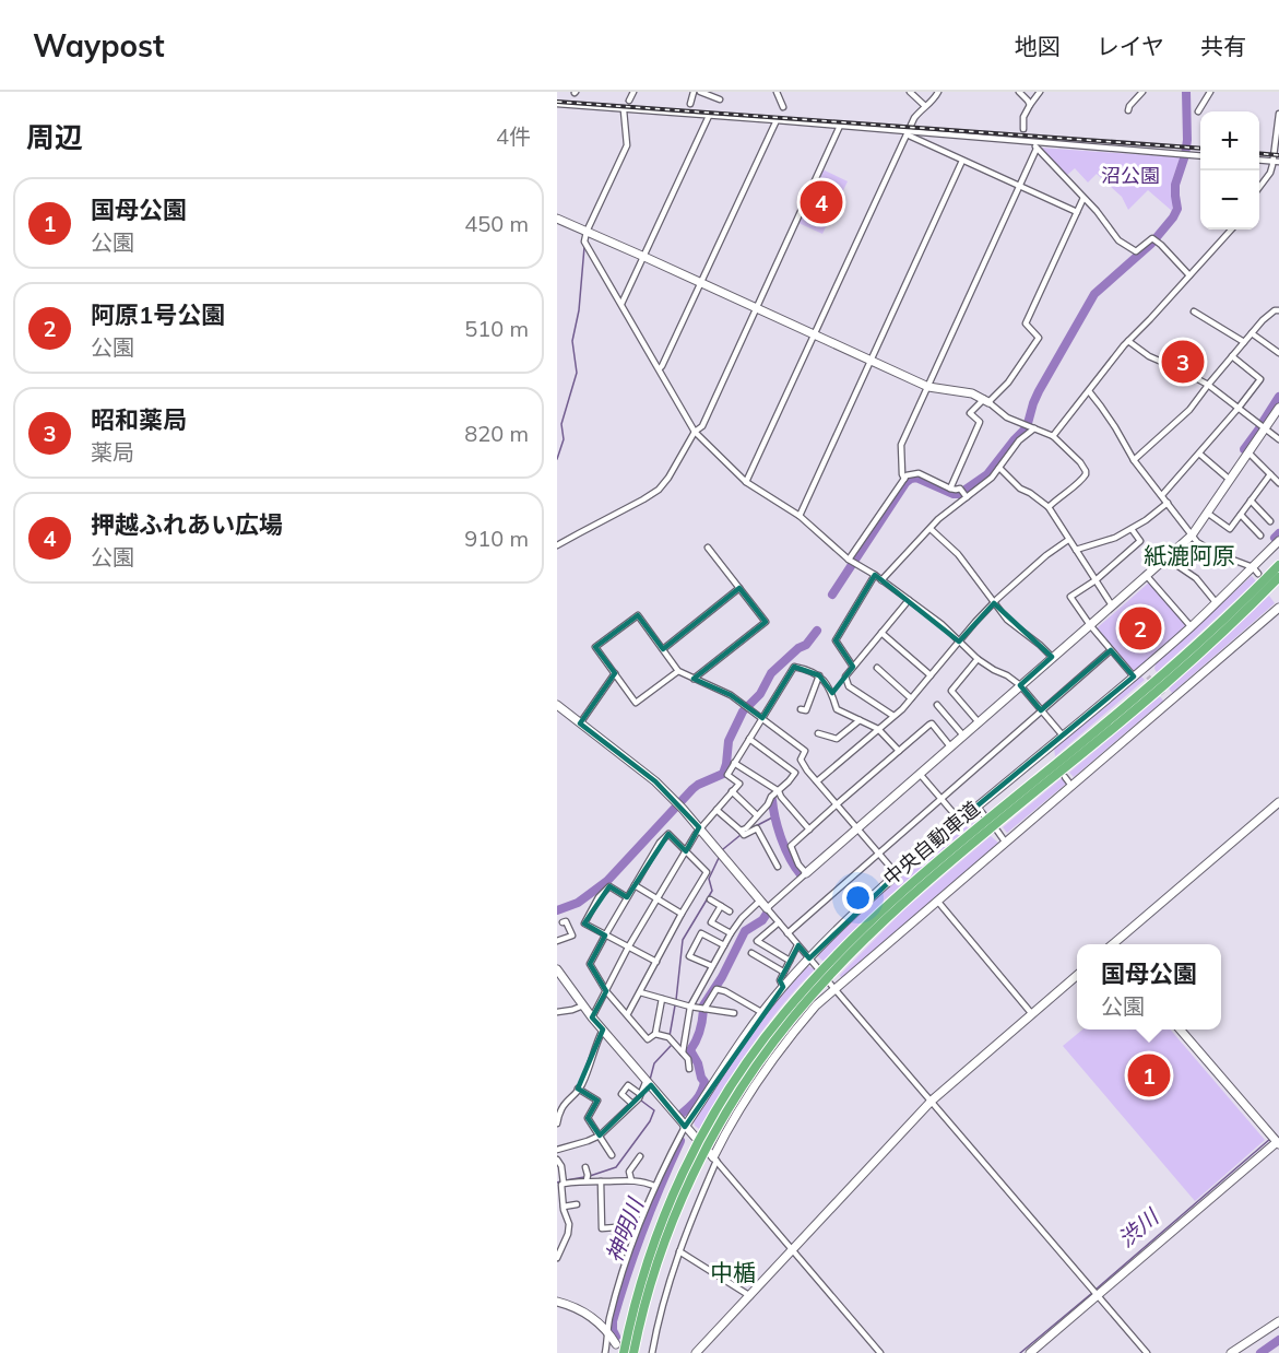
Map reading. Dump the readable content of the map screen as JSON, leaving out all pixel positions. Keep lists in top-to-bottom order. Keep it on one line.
{"streets":{"highway":["中央自動車道"]},"districts":["紙漉阿原","中楯"],"water":["渋川","神明川"],"parks":["沼公園"],"page":{"header":"Waypost","nav":["地図","レイヤ","共有"],"heading":["周辺","4件"],"map_buttons":["+","−"],"list":[{"mark":"1","name":"国母公園","note":"公園","value":"450 m"},{"mark":"2","name":"阿原1号公園","note":"公園","value":"510 m"},{"mark":"3","name":"昭和薬局","note":"薬局","value":"820 m"},{"mark":"4","name":"押越ふれあい広場","note":"公園","value":"910 m"}],"pins":["4","3","2","1"],"popup":["国母公園","公園"]}}
